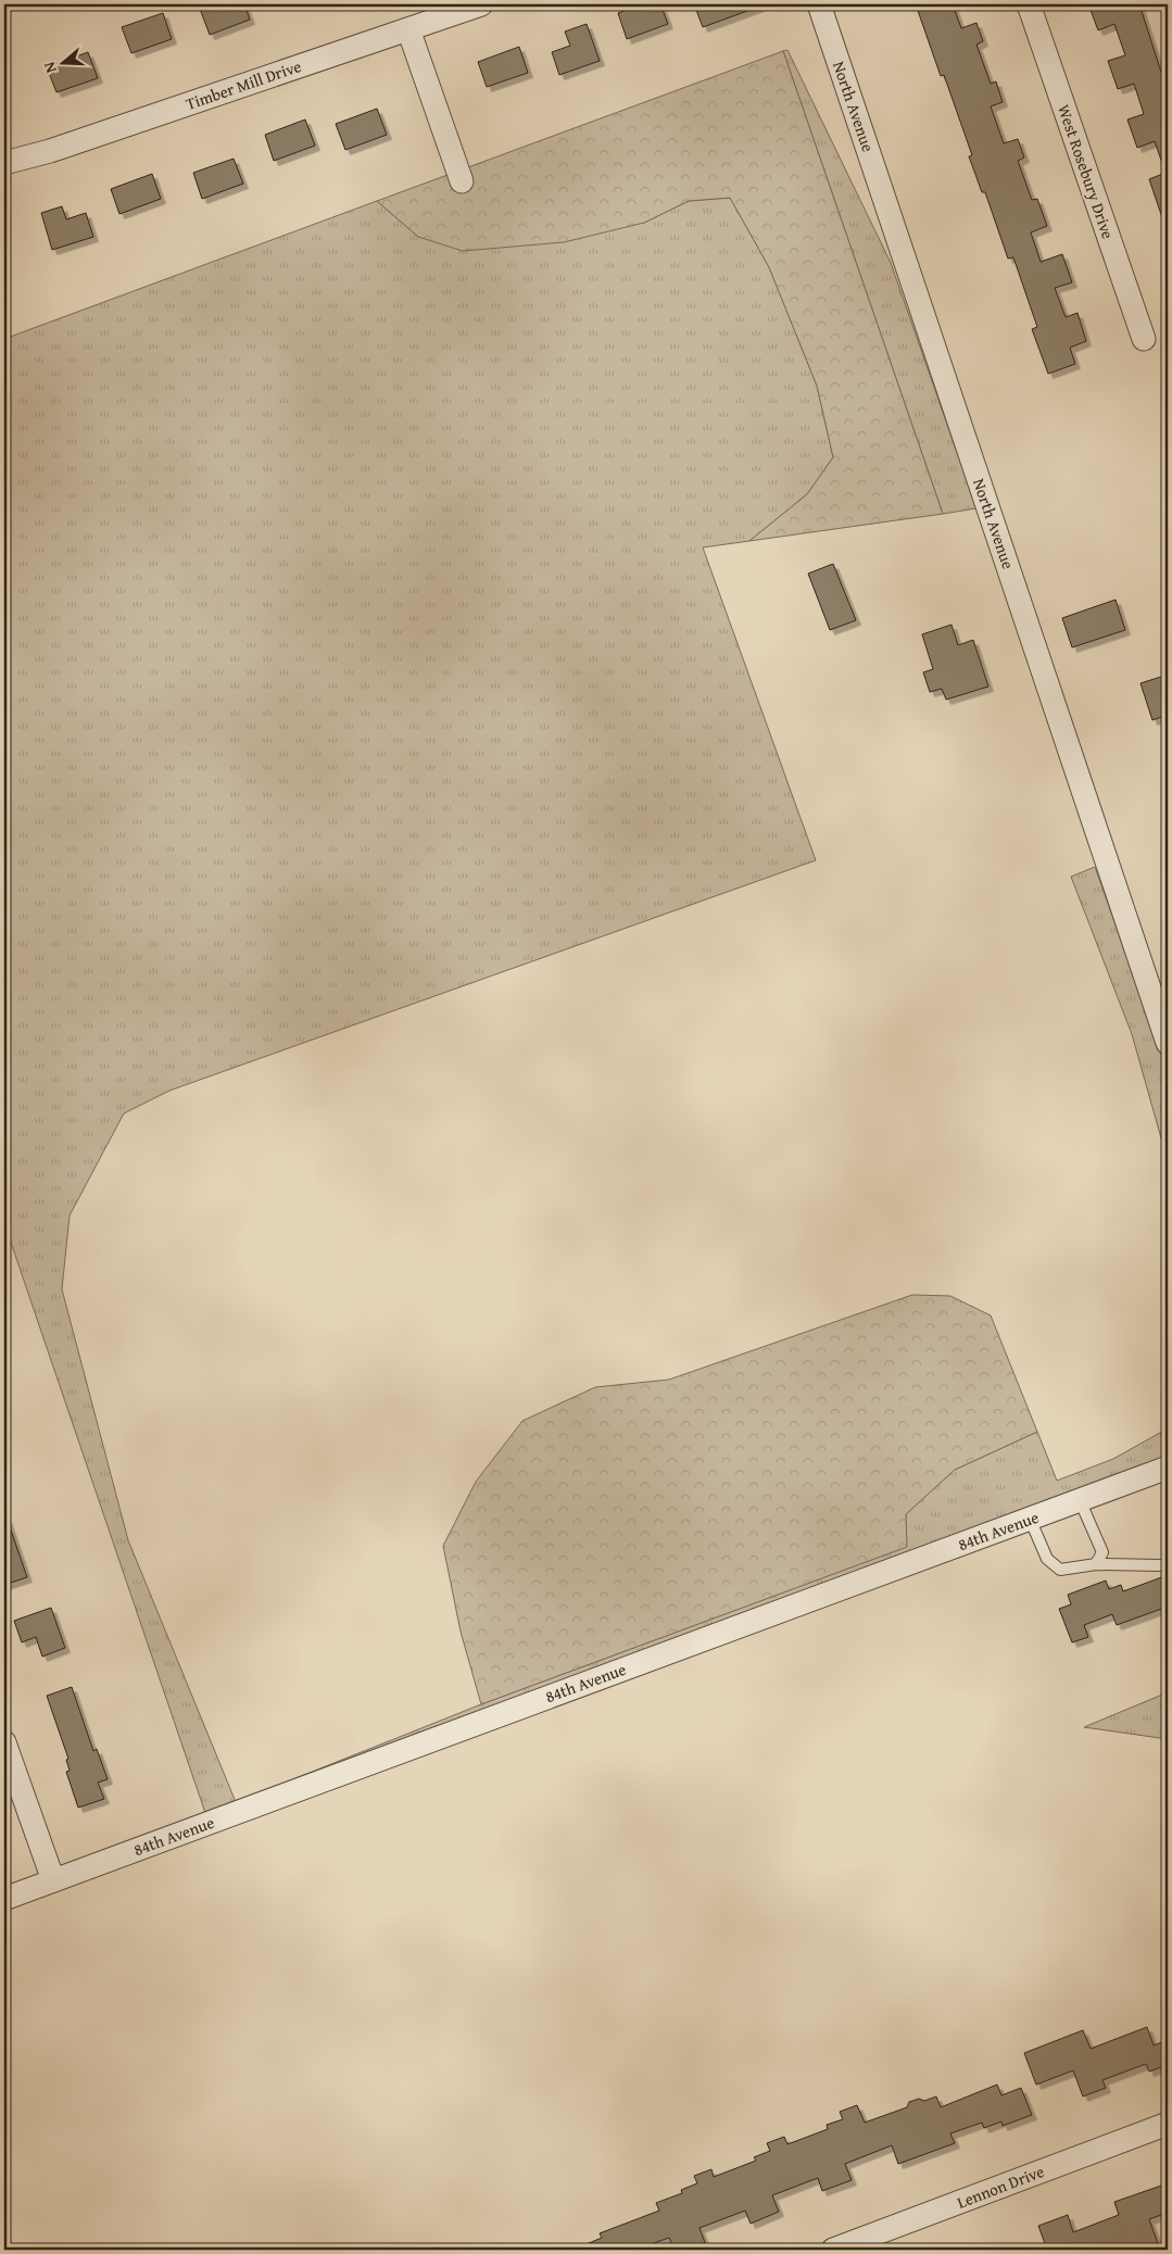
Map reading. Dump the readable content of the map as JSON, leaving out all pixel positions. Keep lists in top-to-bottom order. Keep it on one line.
{"streets":{"street":["Timber Mill Drive","North Avenue","West Rosebury Drive","84th Avenue","Lennon Drive"]},"north":"left"}
